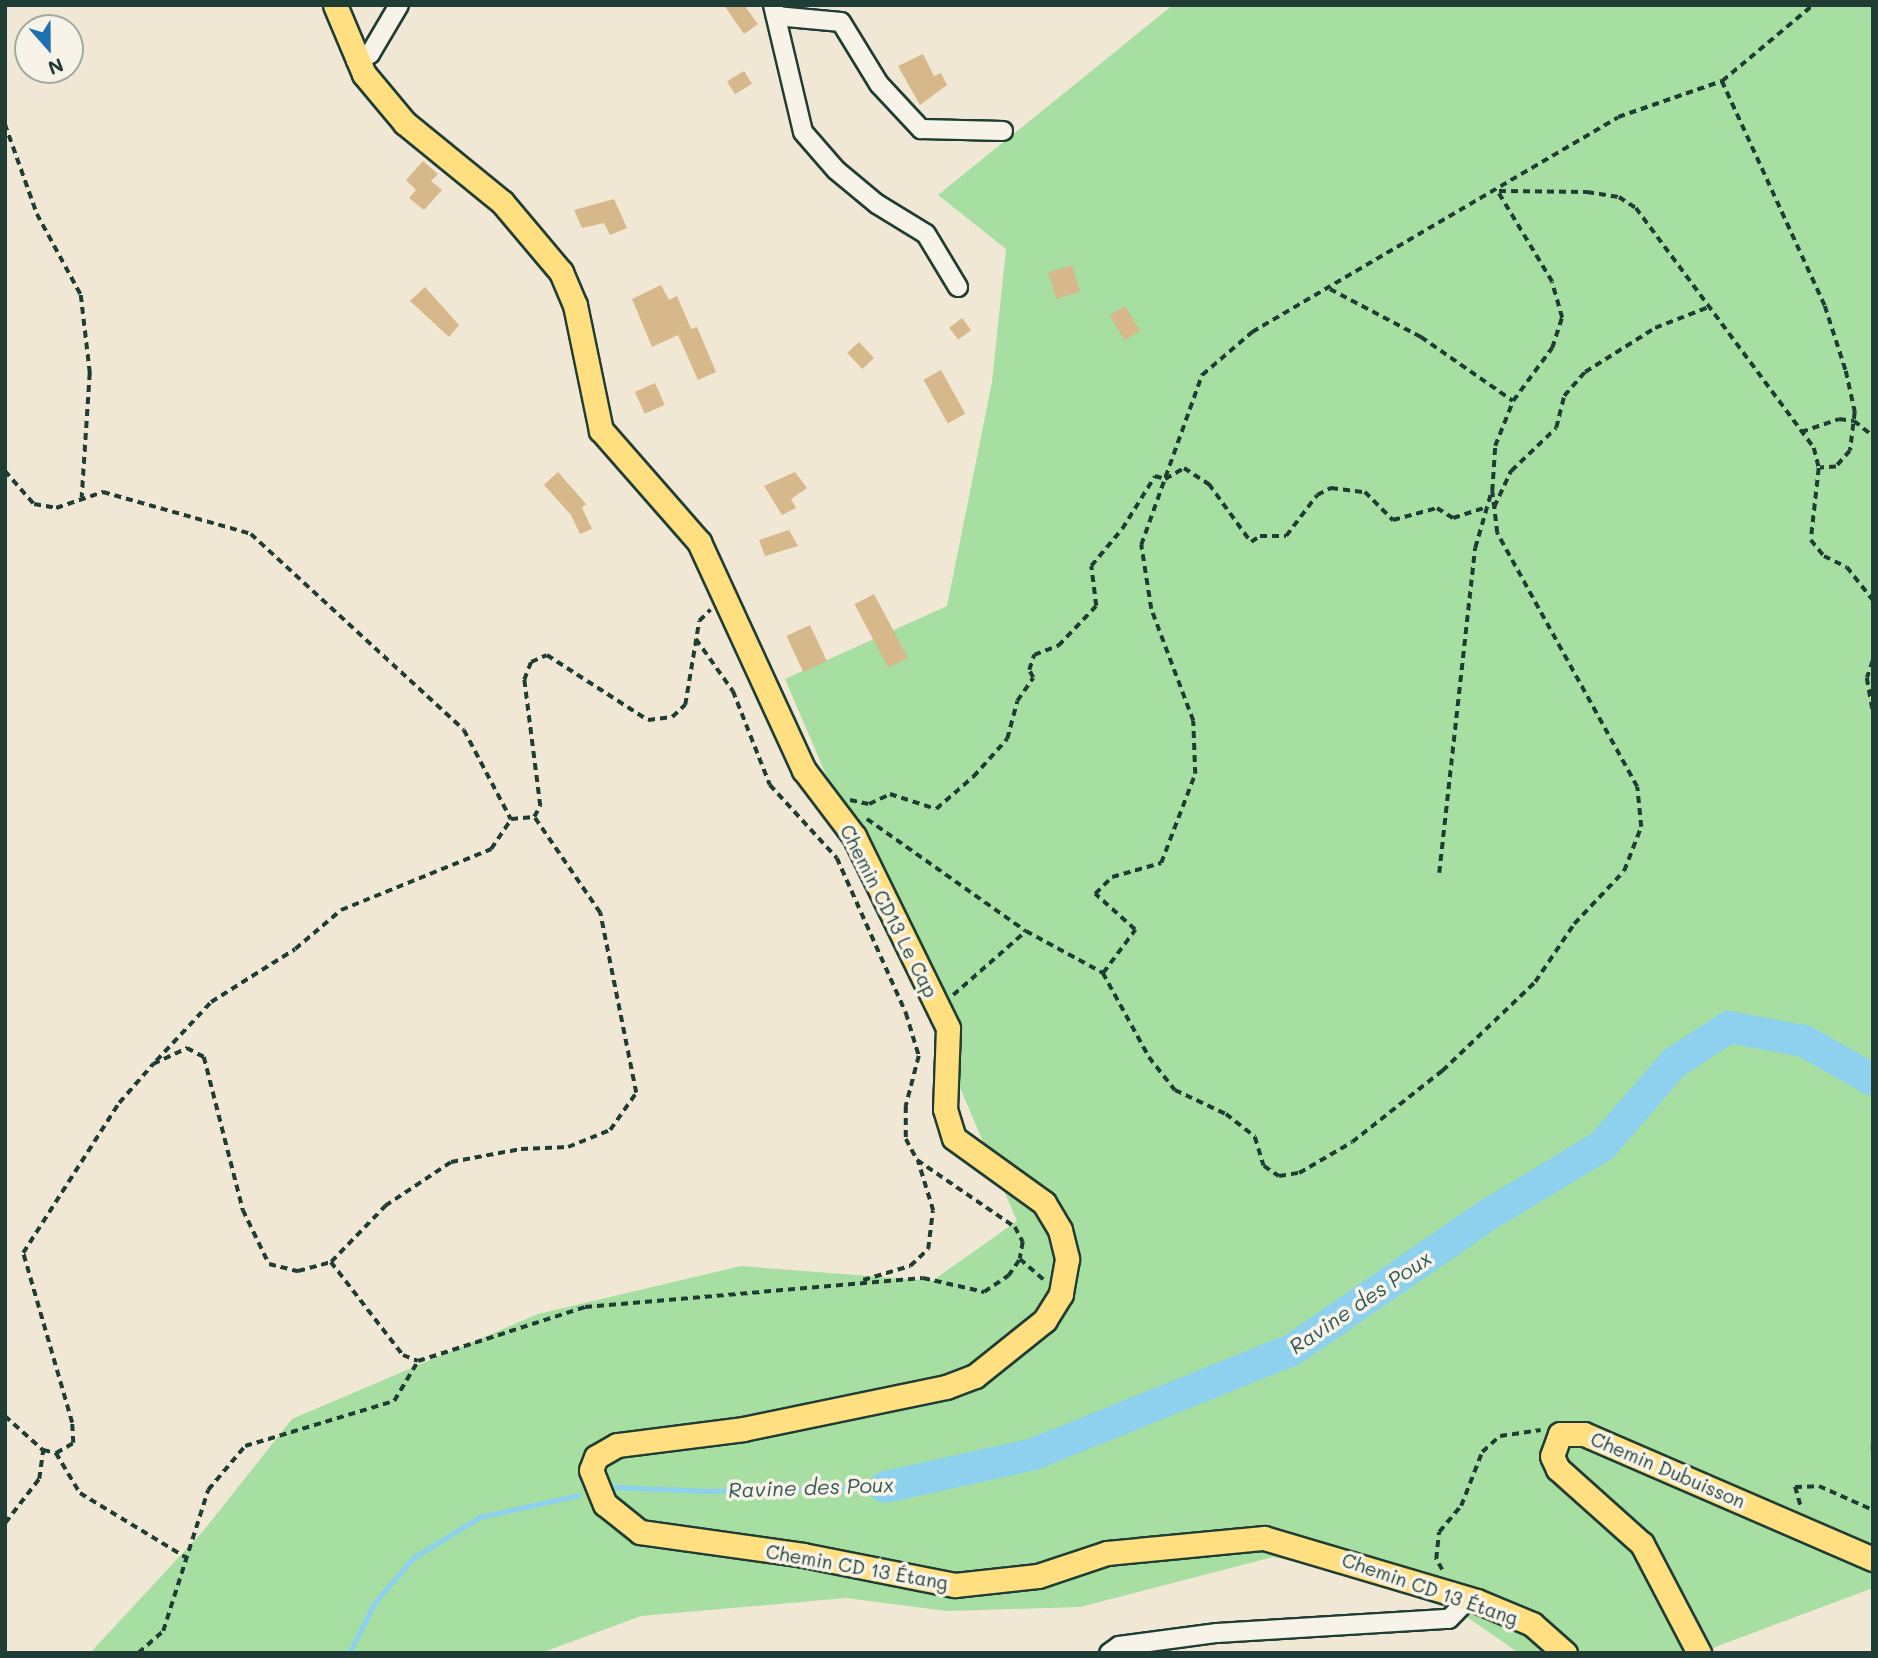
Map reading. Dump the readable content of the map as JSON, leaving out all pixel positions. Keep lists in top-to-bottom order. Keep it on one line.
{"streets":{"main road":["Chemin CD13 Le Cap","Chemin Dubuisson","Chemin CD 13 Étang"]},"crossings":[["Chemin CD13 Le Cap","Chemin CD 13 Étang"]],"water":["Ravine des Poux"],"north":"bottom"}
